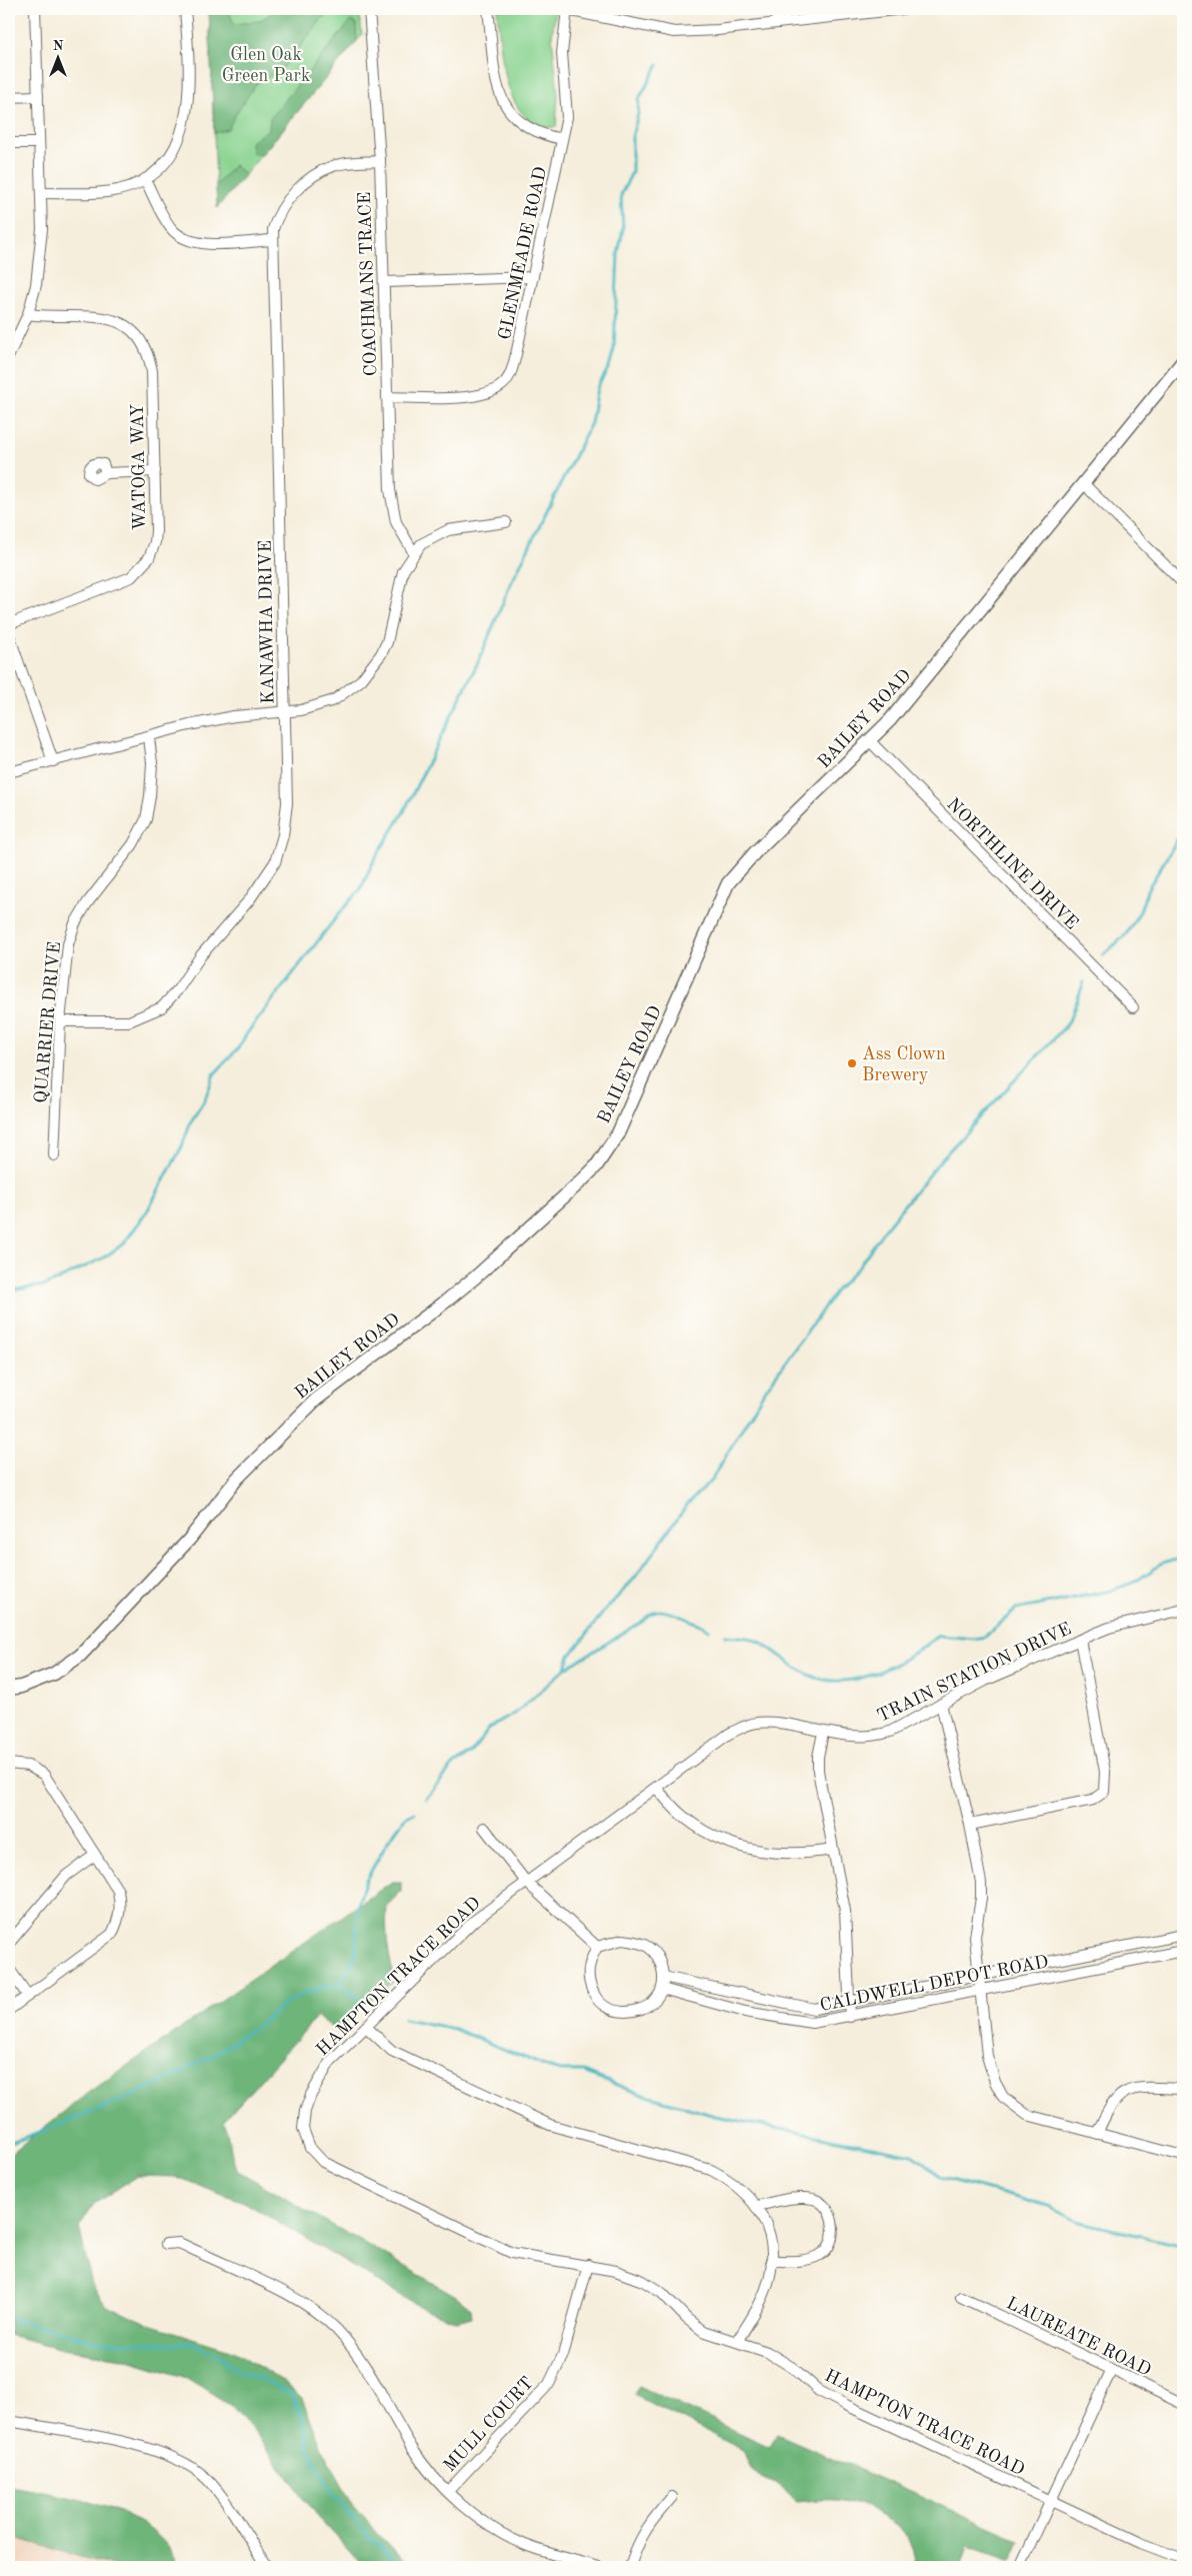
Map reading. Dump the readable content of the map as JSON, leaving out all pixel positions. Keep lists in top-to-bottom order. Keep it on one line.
{"streets":{"street":["GLENMEADE ROAD","COACHMANS TRACE","WATOGA WAY","KANAWHA DRIVE","BAILEY ROAD","NORTHLINE DRIVE","QUARRIER DRIVE","TRAIN STATION DRIVE","HAMPTON TRACE ROAD","CALDWELL DEPOT ROAD","LAUREATE ROAD","MULL COURT"]},"crossings":[["GLENMEADE ROAD","COACHMANS TRACE"],["COACHMANS TRACE","KANAWHA DRIVE"],["KANAWHA DRIVE","QUARRIER DRIVE"],["BAILEY ROAD","NORTHLINE DRIVE"],["TRAIN STATION DRIVE","HAMPTON TRACE ROAD"],["HAMPTON TRACE ROAD","MULL COURT"]],"parks":["Glen Oak Green Park"],"places":["Ass Clown Brewery"],"north":"top"}
